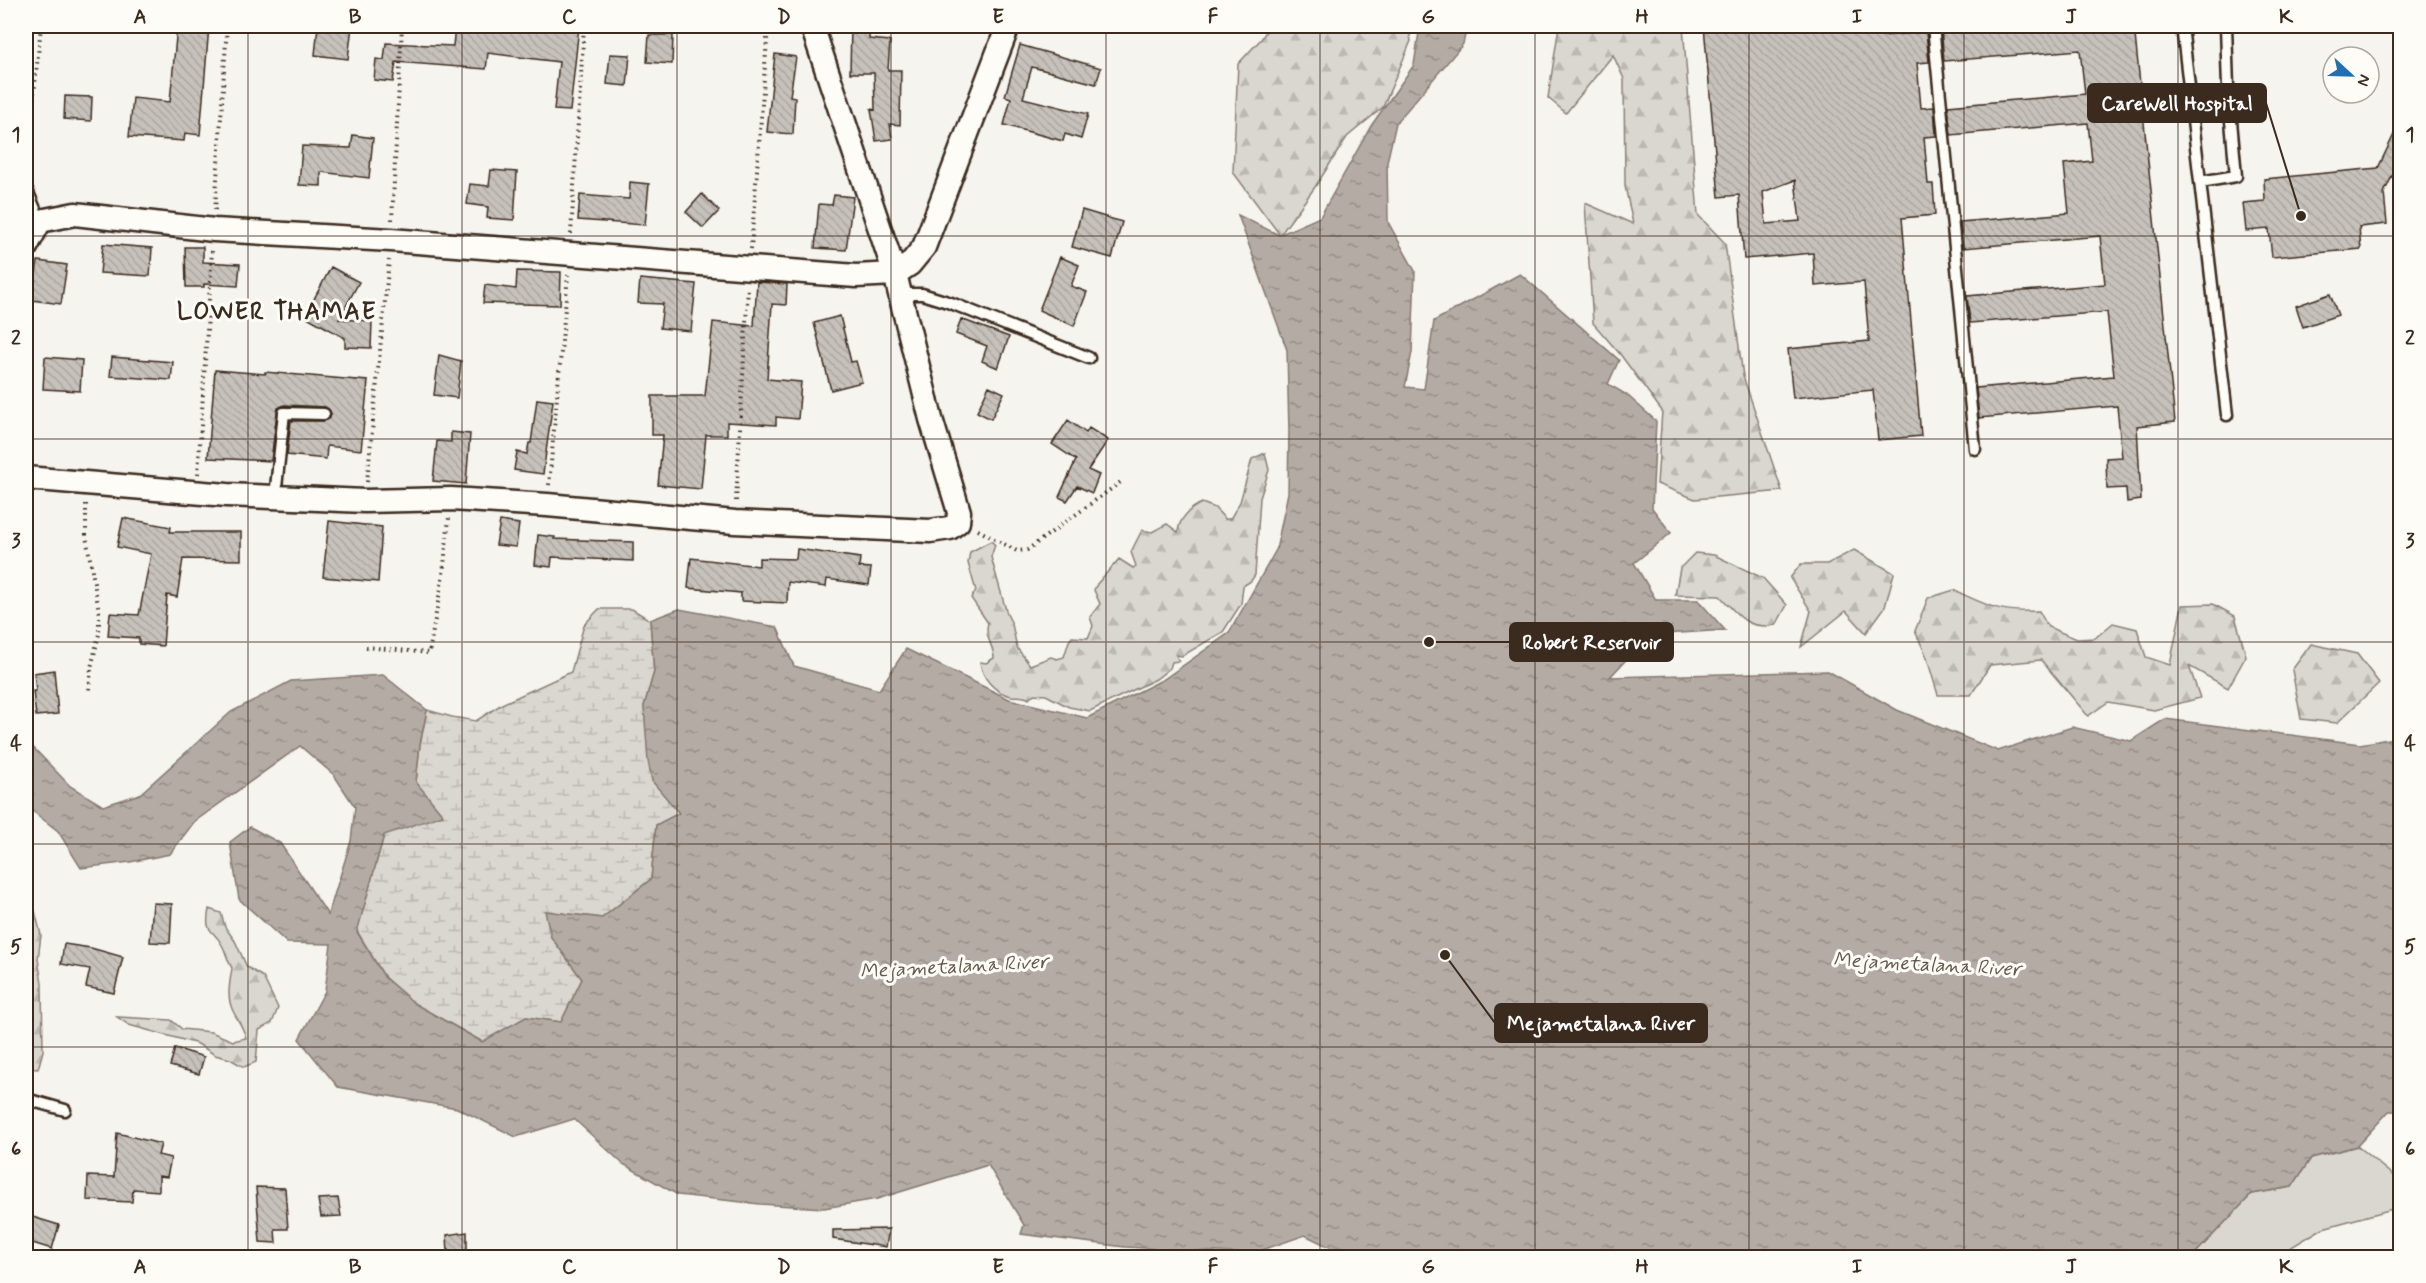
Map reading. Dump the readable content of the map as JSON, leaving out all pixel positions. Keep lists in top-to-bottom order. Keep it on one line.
{"districts":["LOWER THAMAE"],"water":["Mejametalana River"],"places":["CareWell Hospital","Robert Reservoir","Mejametalana River"],"north":"right","grid":{"columns":["A","B","C","D","E","F","G","H","I","J","K"],"rows":["1","2","3","4","5","6"]}}
